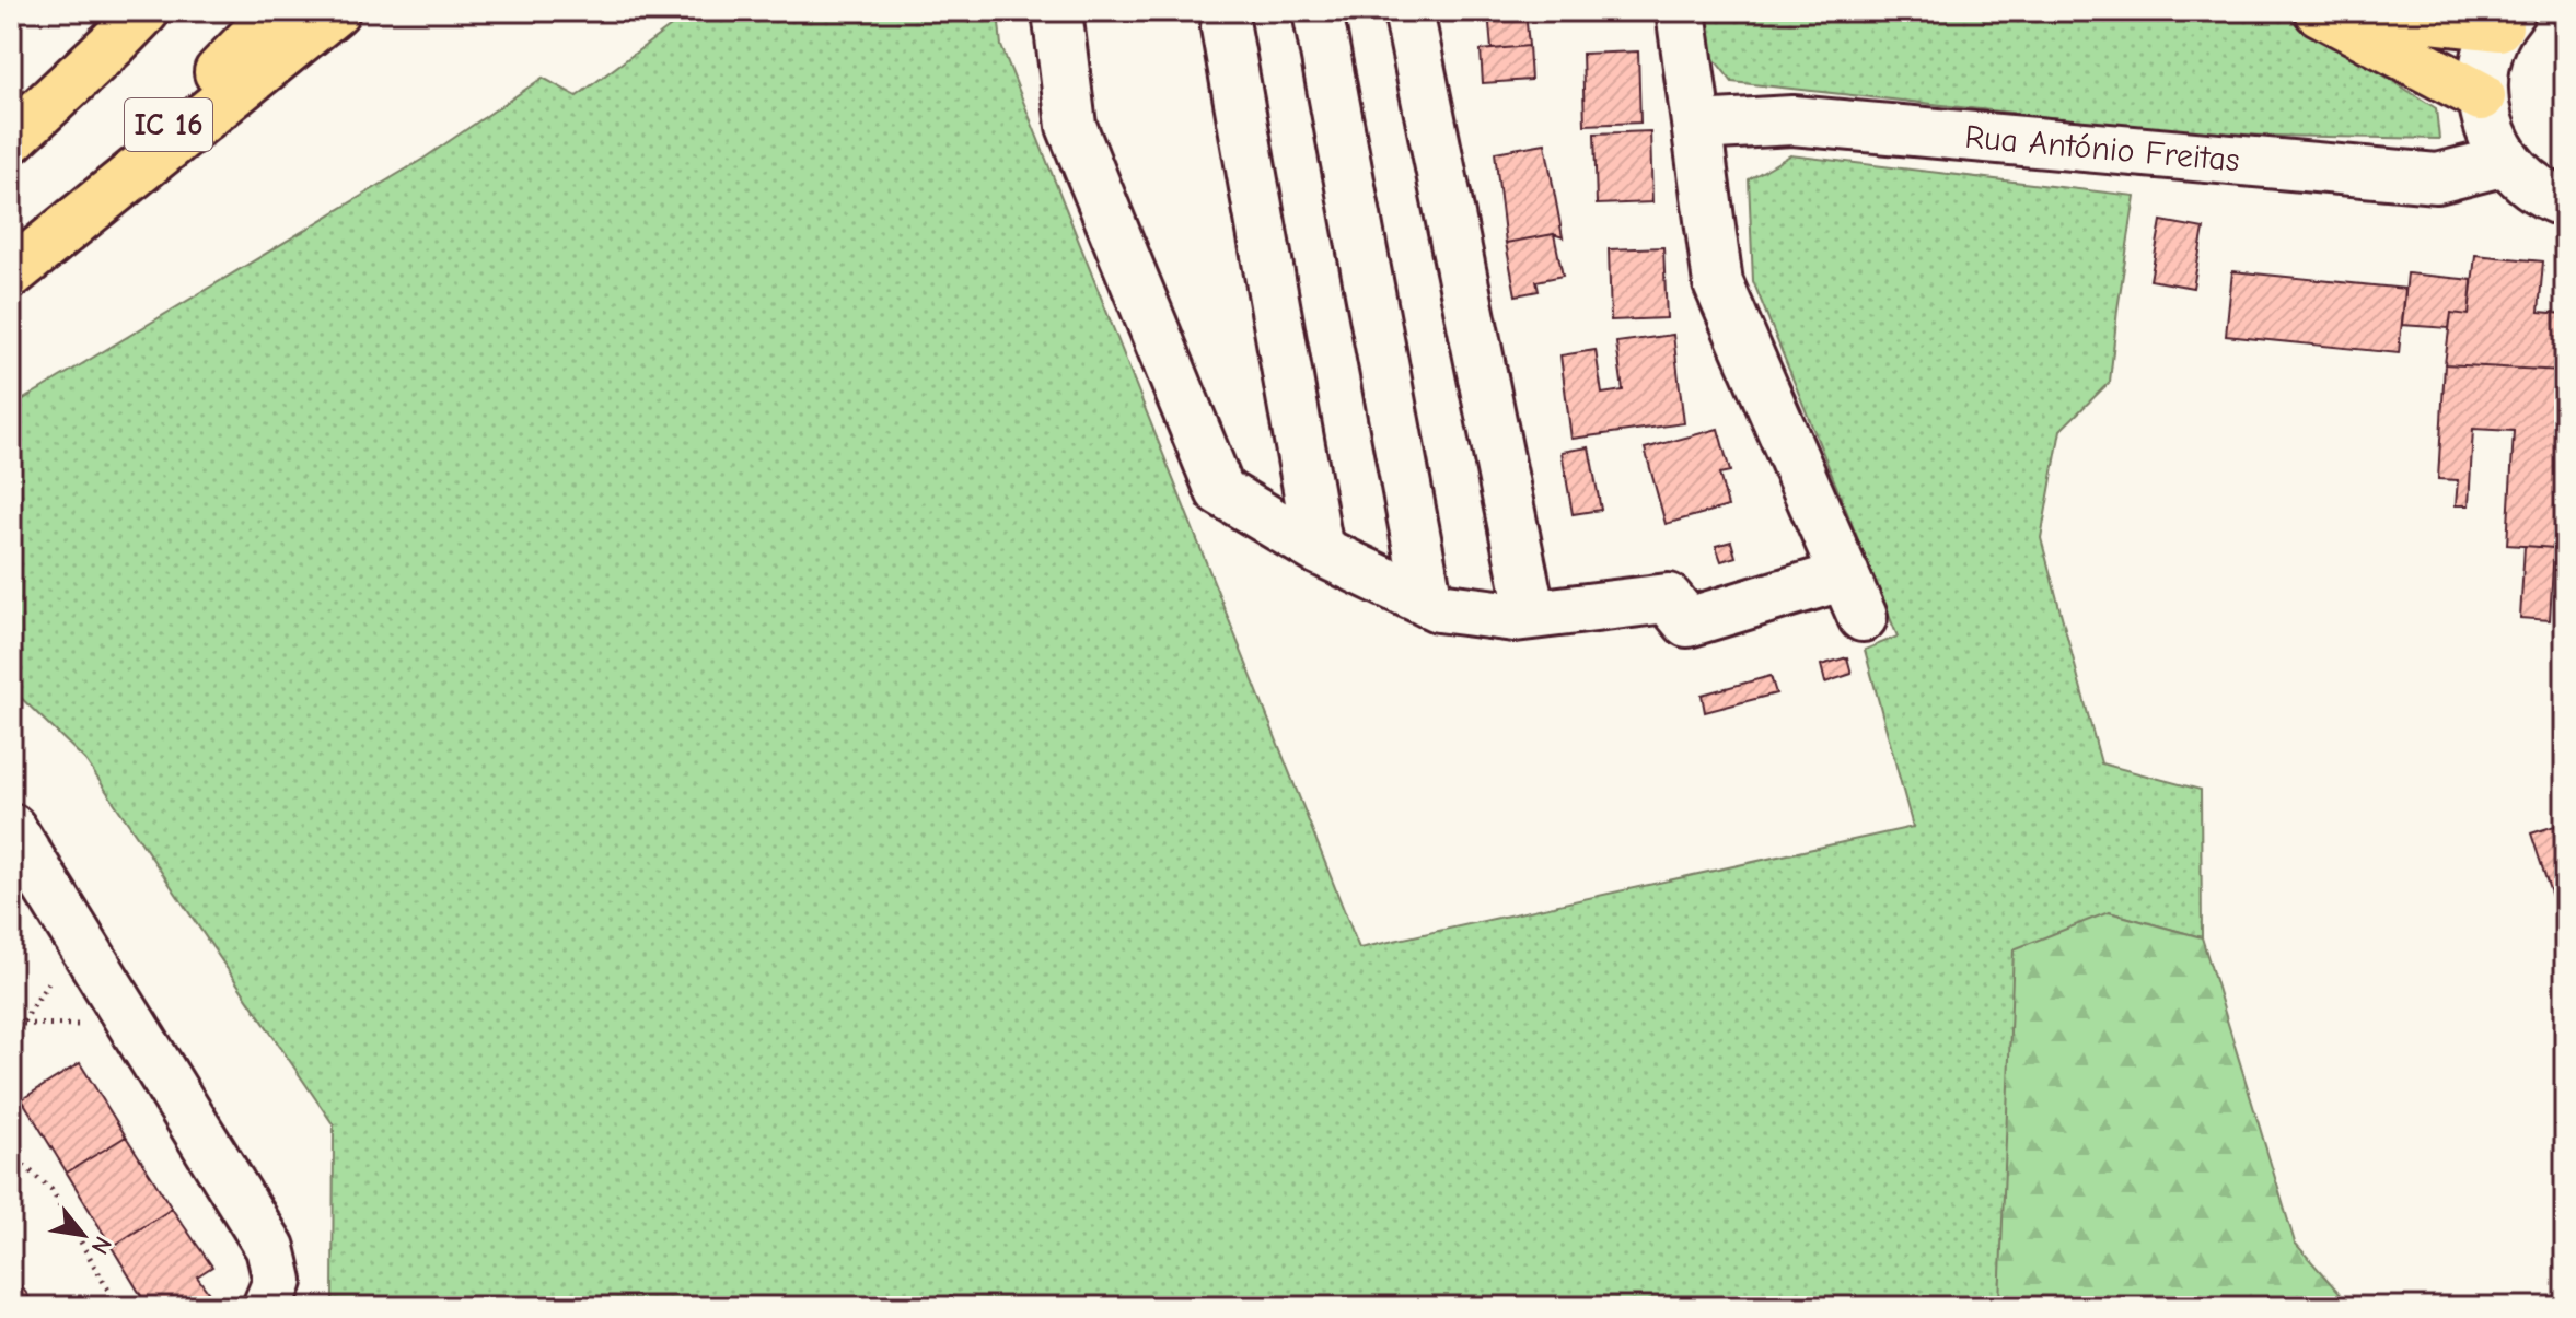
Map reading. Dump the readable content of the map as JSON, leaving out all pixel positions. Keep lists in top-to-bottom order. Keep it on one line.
{"streets":{"main road":["IC 16"],"street":["Rua António Freitas"]},"north":"bottom right"}
